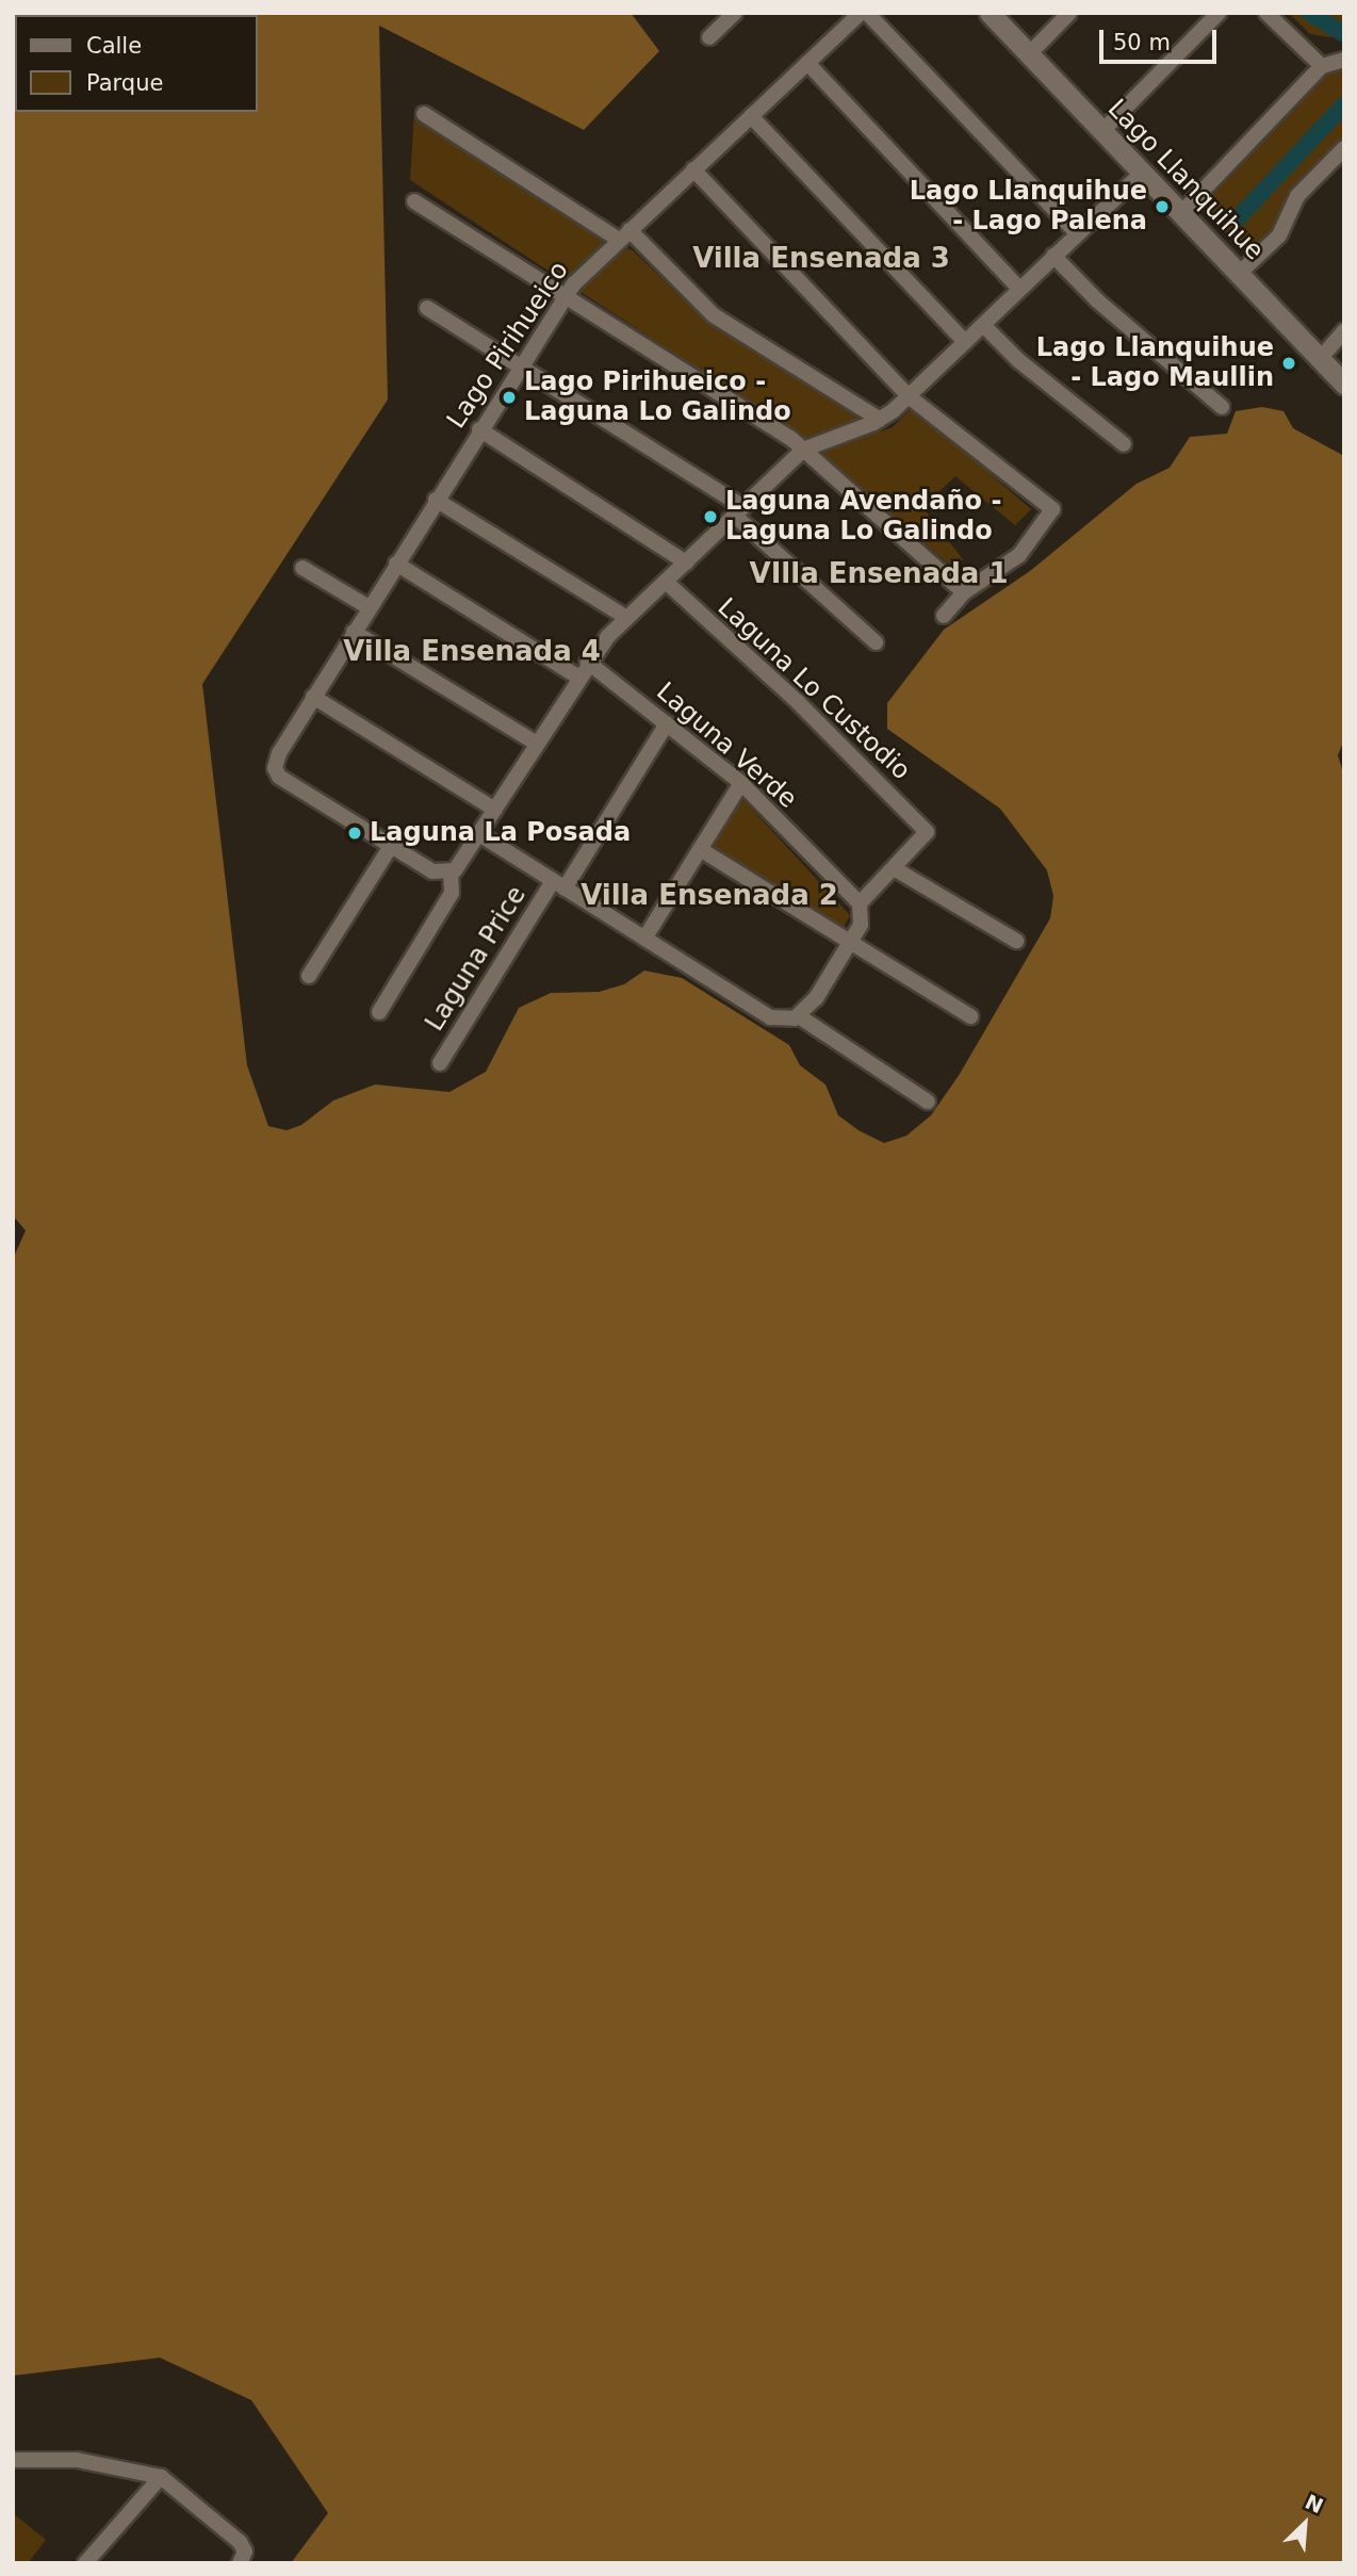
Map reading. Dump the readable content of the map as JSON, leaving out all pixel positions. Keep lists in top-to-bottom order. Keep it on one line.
{"streets":{"street":["Lago Llanquihue","Lago Pirihueico","Laguna Lo Custodio","Laguna Verde","Laguna Price"]},"crossings":[["Laguna Verde","Laguna Price"]],"districts":["Villa Ensenada 3","VIlla Ensenada 1","Villa Ensenada 4","Villa Ensenada 2"],"places":["Lago Llanquihue - Lago Palena","Lago Llanquihue - Lago Maullin","Lago Pirihueico - Laguna Lo Galindo","Laguna Avendaño - Laguna Lo Galindo","Laguna La Posada"],"legend":["Calle","Parque"],"scale_bar":"50 m","north":"top right"}
